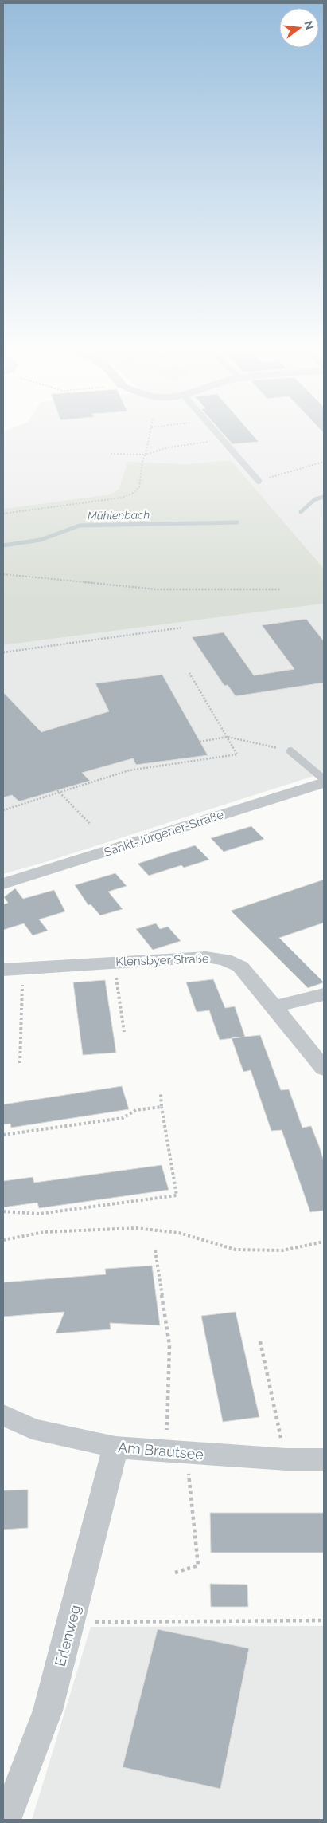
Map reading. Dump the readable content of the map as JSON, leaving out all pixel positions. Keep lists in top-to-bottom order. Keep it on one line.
{"streets":{"street":["Sankt-Jürgener-Straße","Klensbyer Straße","Am Brautsee","Erlenweg"]},"crossings":[["Am Brautsee","Erlenweg"]],"water":["Mühlenbach"],"north":"right"}
